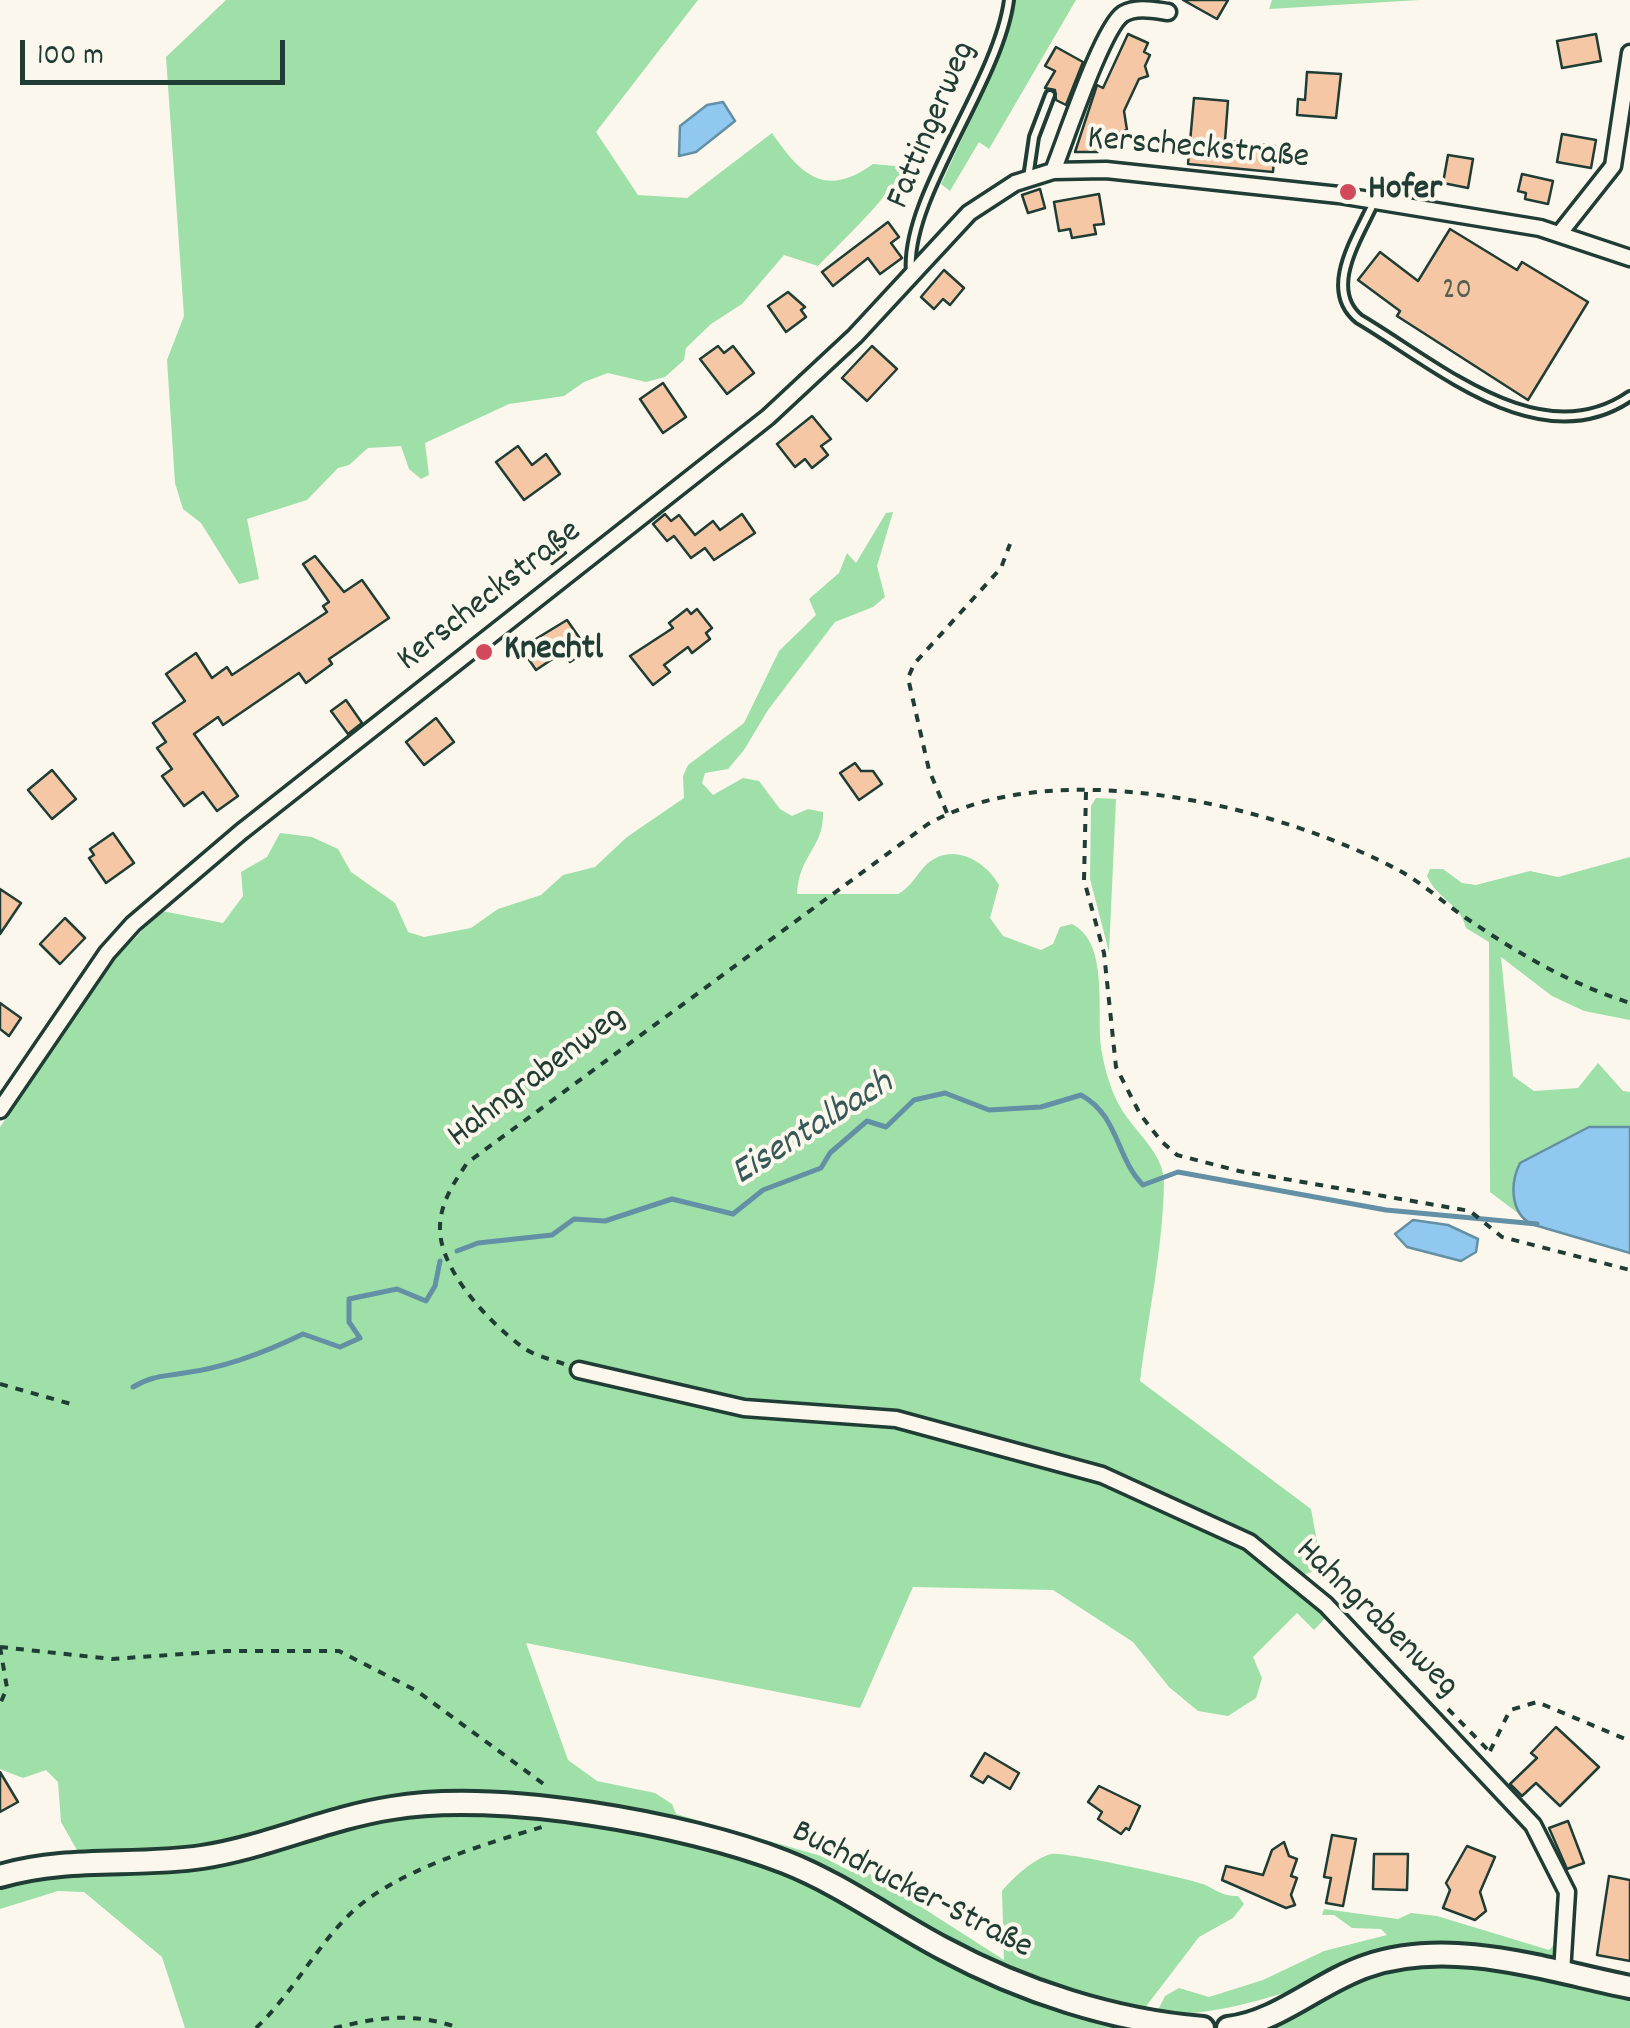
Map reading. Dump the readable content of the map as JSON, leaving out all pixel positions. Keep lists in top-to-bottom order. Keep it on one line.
{"streets":{"street":["Kerscheckstraße","Hahngrabenweg","Buchdrucker-Straße"],"lane":["Fattingerweg"]},"crossings":[["Fattingerweg","Kerscheckstraße"]],"water":["Eisentalbach"],"places":["Hofer","Knechtl"],"house_numbers":["20"],"scale_bar":"100 m"}
